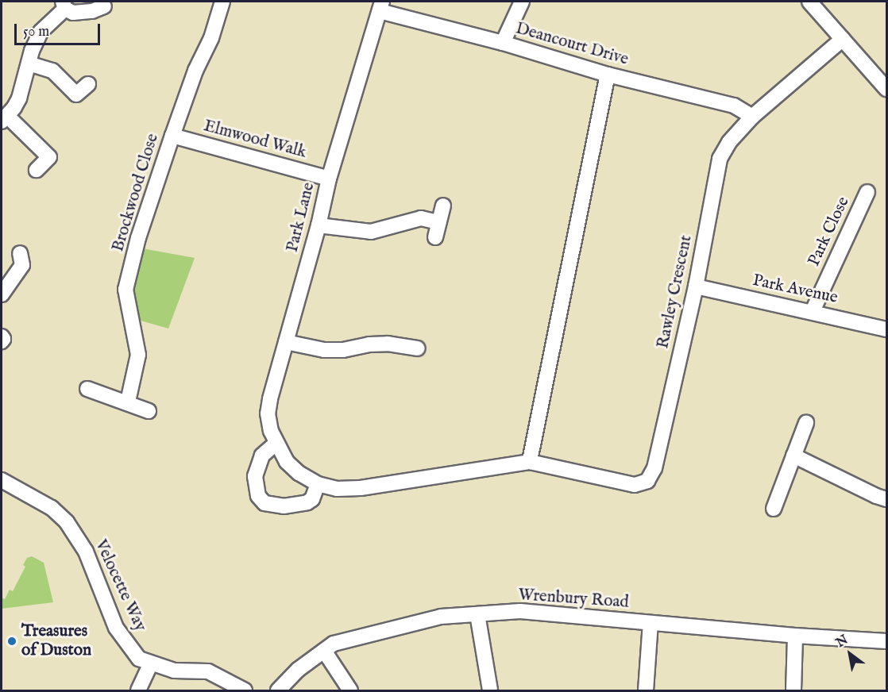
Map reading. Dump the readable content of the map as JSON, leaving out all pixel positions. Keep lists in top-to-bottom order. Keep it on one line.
{"streets":{"street":["Deancourt Drive","Elmwood Walk","Brockwood Close","Park Lane","Park Close","Park Avenue","Rawley Crescent","Velocette Way","Wrenbury Road"]},"crossings":[["Deancourt Drive","Park Lane"],["Deancourt Drive","Rawley Crescent"],["Elmwood Walk","Brockwood Close"],["Elmwood Walk","Park Lane"],["Park Lane","Rawley Crescent"],["Park Close","Park Avenue"],["Park Avenue","Rawley Crescent"]],"places":["Treasures of Duston"],"scale_bar":"50 m","north":"top left"}
